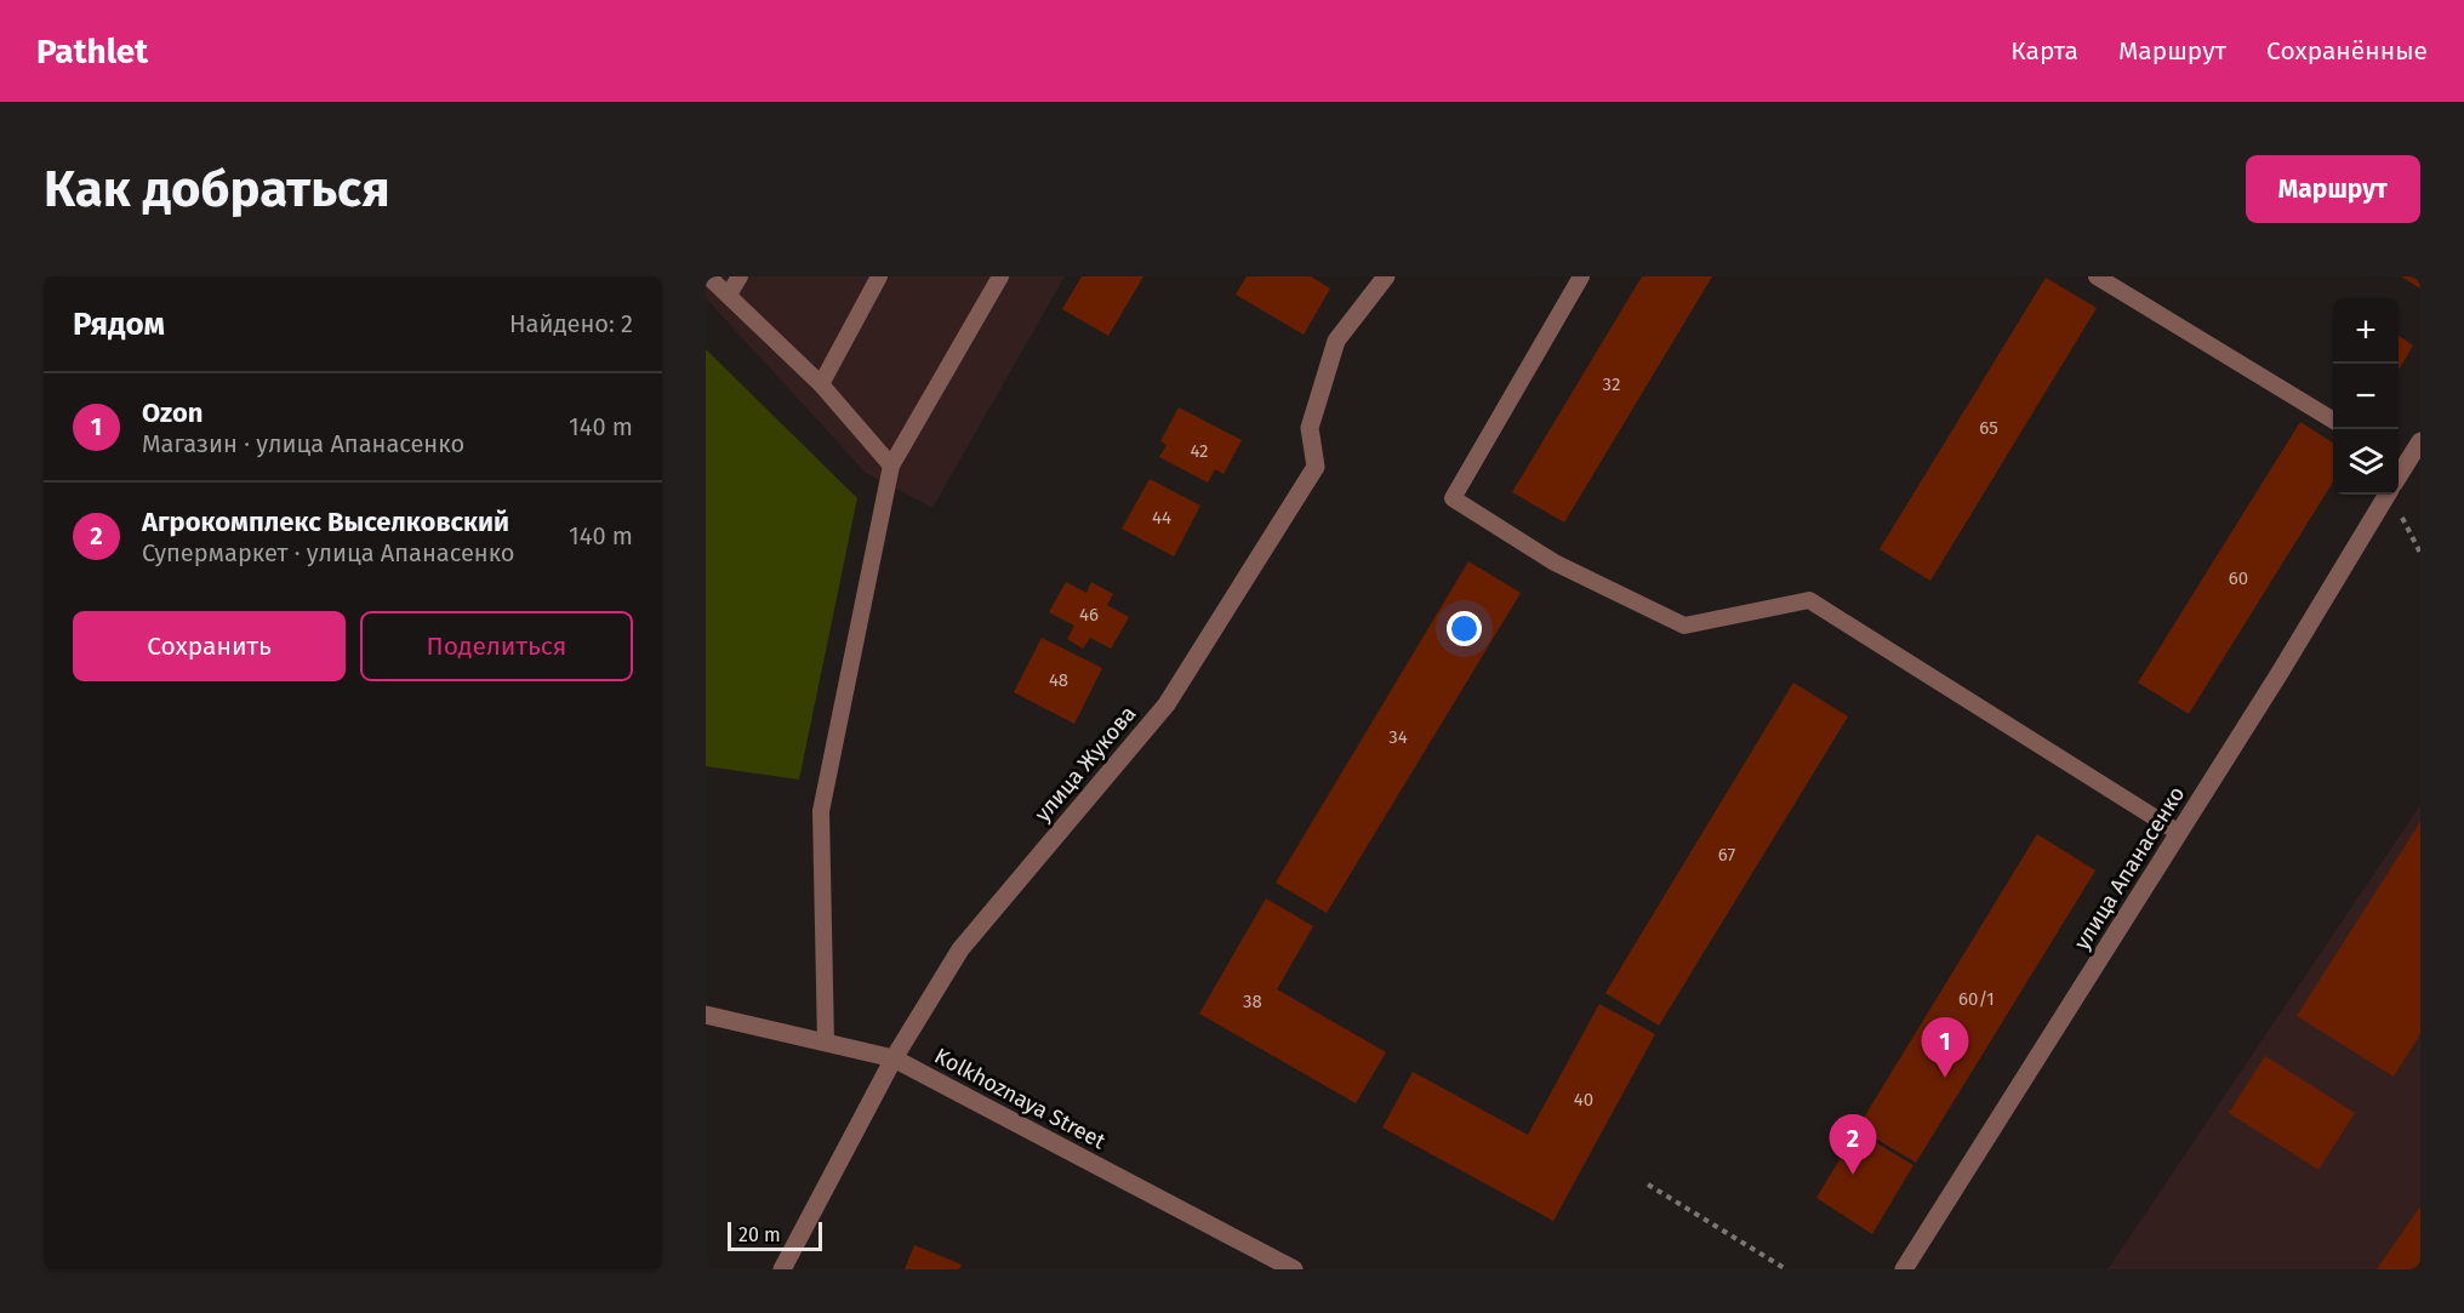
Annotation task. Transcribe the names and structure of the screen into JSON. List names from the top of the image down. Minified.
{"streets":{"street":["улица Жукова","улица Апанасенко","Kolkhoznaya Street"]},"crossings":[["улица Жукова","Kolkhoznaya Street"]],"house_numbers":["32","65","42","44","60","46","48","34","67","60/1","38","40"],"scale_bar":"20 m","page":{"header":"Pathlet","nav":["Карта","Маршрут","Сохранённые"],"buttons":["Маршрут",["Сохранить","Поделиться"]],"title":"Как добраться","heading":["Рядом","Найдено: 2"],"map_buttons":["+","−"],"list":[{"mark":"1","name":"Ozon","note":"Магазин · улица Апанасенко","value":"140 m"},{"mark":"2","name":"Агрокомплекс Выселковский","note":"Супермаркет · улица Апанасенко","value":"140 m"}],"pins":["1","2"],"scale":"20 m"}}
